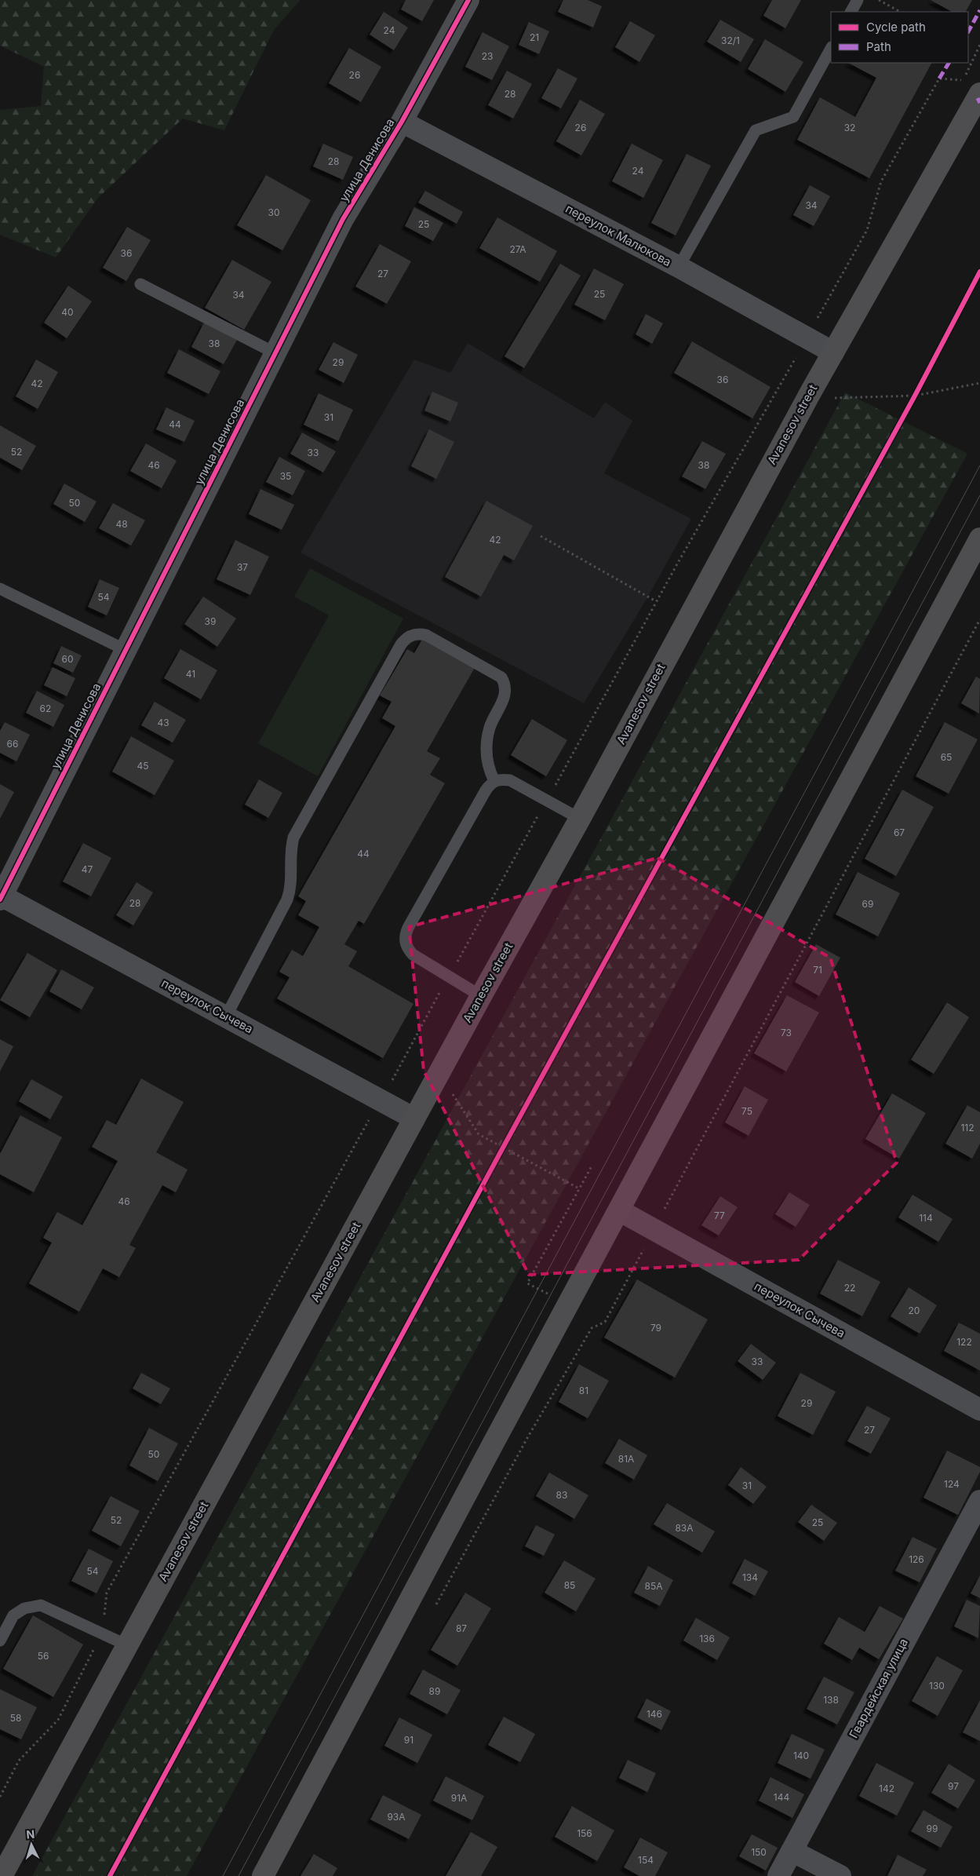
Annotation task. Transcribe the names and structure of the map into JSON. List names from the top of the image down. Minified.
{"streets":{"highway":["Avanesov street"],"street":["улица Денисова","переулок Малюкова","переулок Сычева","Гвардейская улица"]},"crossings":[["улица Денисова","переулок Малюкова"],["улица Денисова","переулок Сычева"],["переулок Малюкова","Avanesov street"],["Avanesov street","переулок Сычева"]],"house_numbers":["24","21","32/1","23","26","28","26","32","28","24","34","30","25","27А","36","27","25","34","40","38","29","36","42","31","44","52","33","46","38","35","50","48","42","37","54","39","60","41","62","43","66","65","45","67","44","47","28","69","71","73","75","112","46","77","114","22","20","79","122","33","81","29","27","50","81А","124","31","83","52","25","83А","126","54","134","85","85А","87","136","56","130","89","138","146","58","91","140","97","142","144","91А","93А","99","156","150","154"],"legend":["Cycle path","Path"],"north":"top"}
